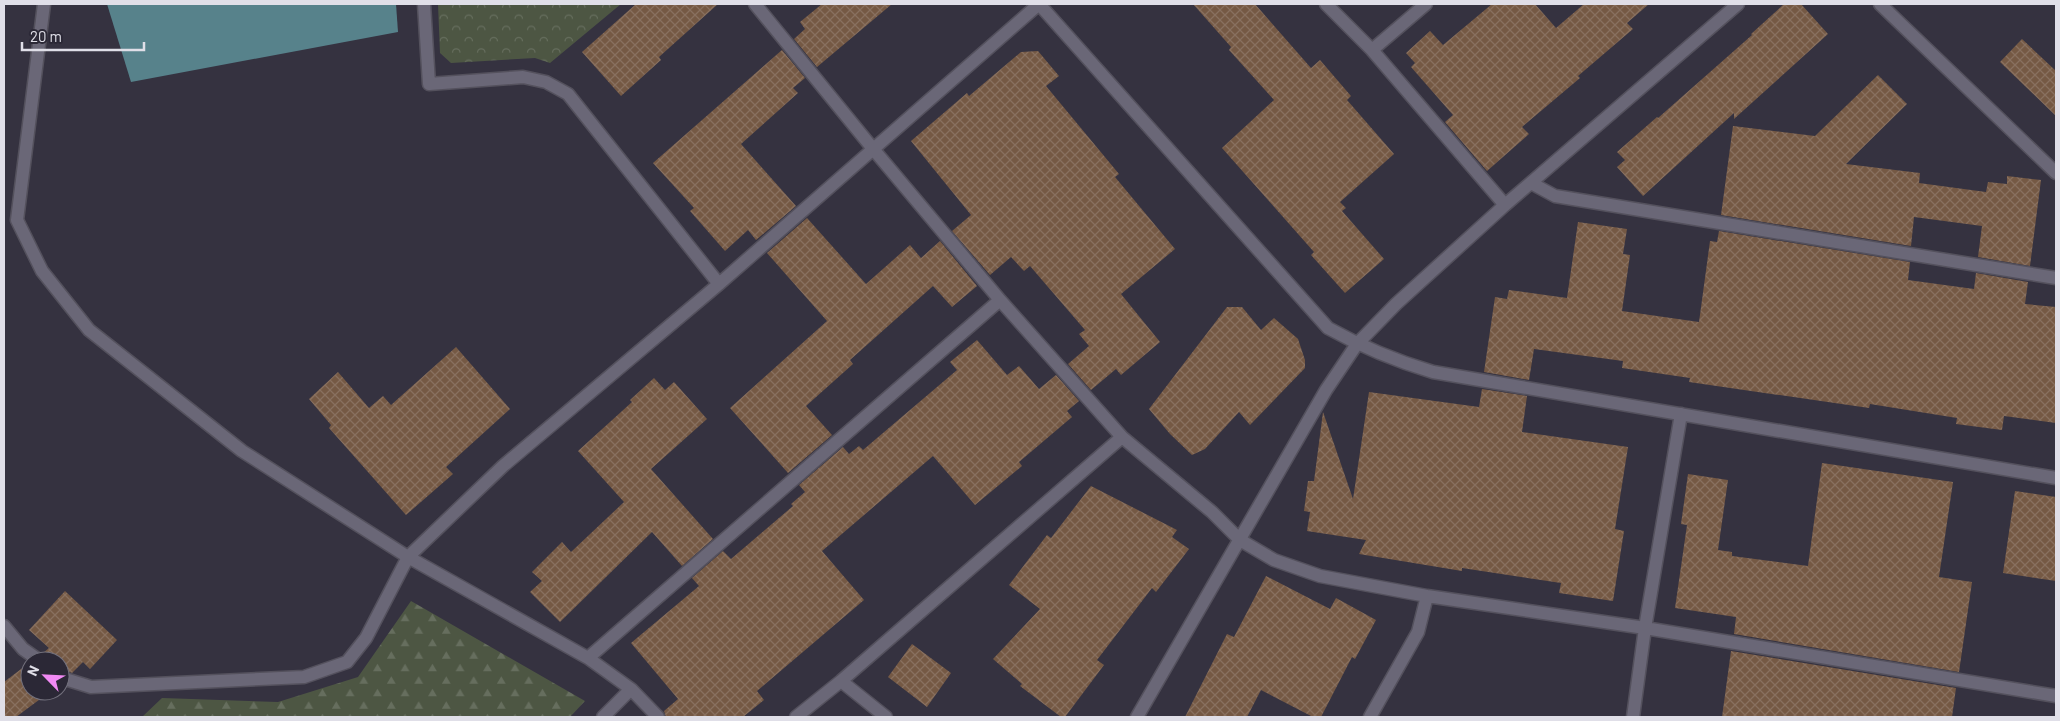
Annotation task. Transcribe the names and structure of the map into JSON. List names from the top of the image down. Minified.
{"scale_bar":"20 m","north":"top left"}
